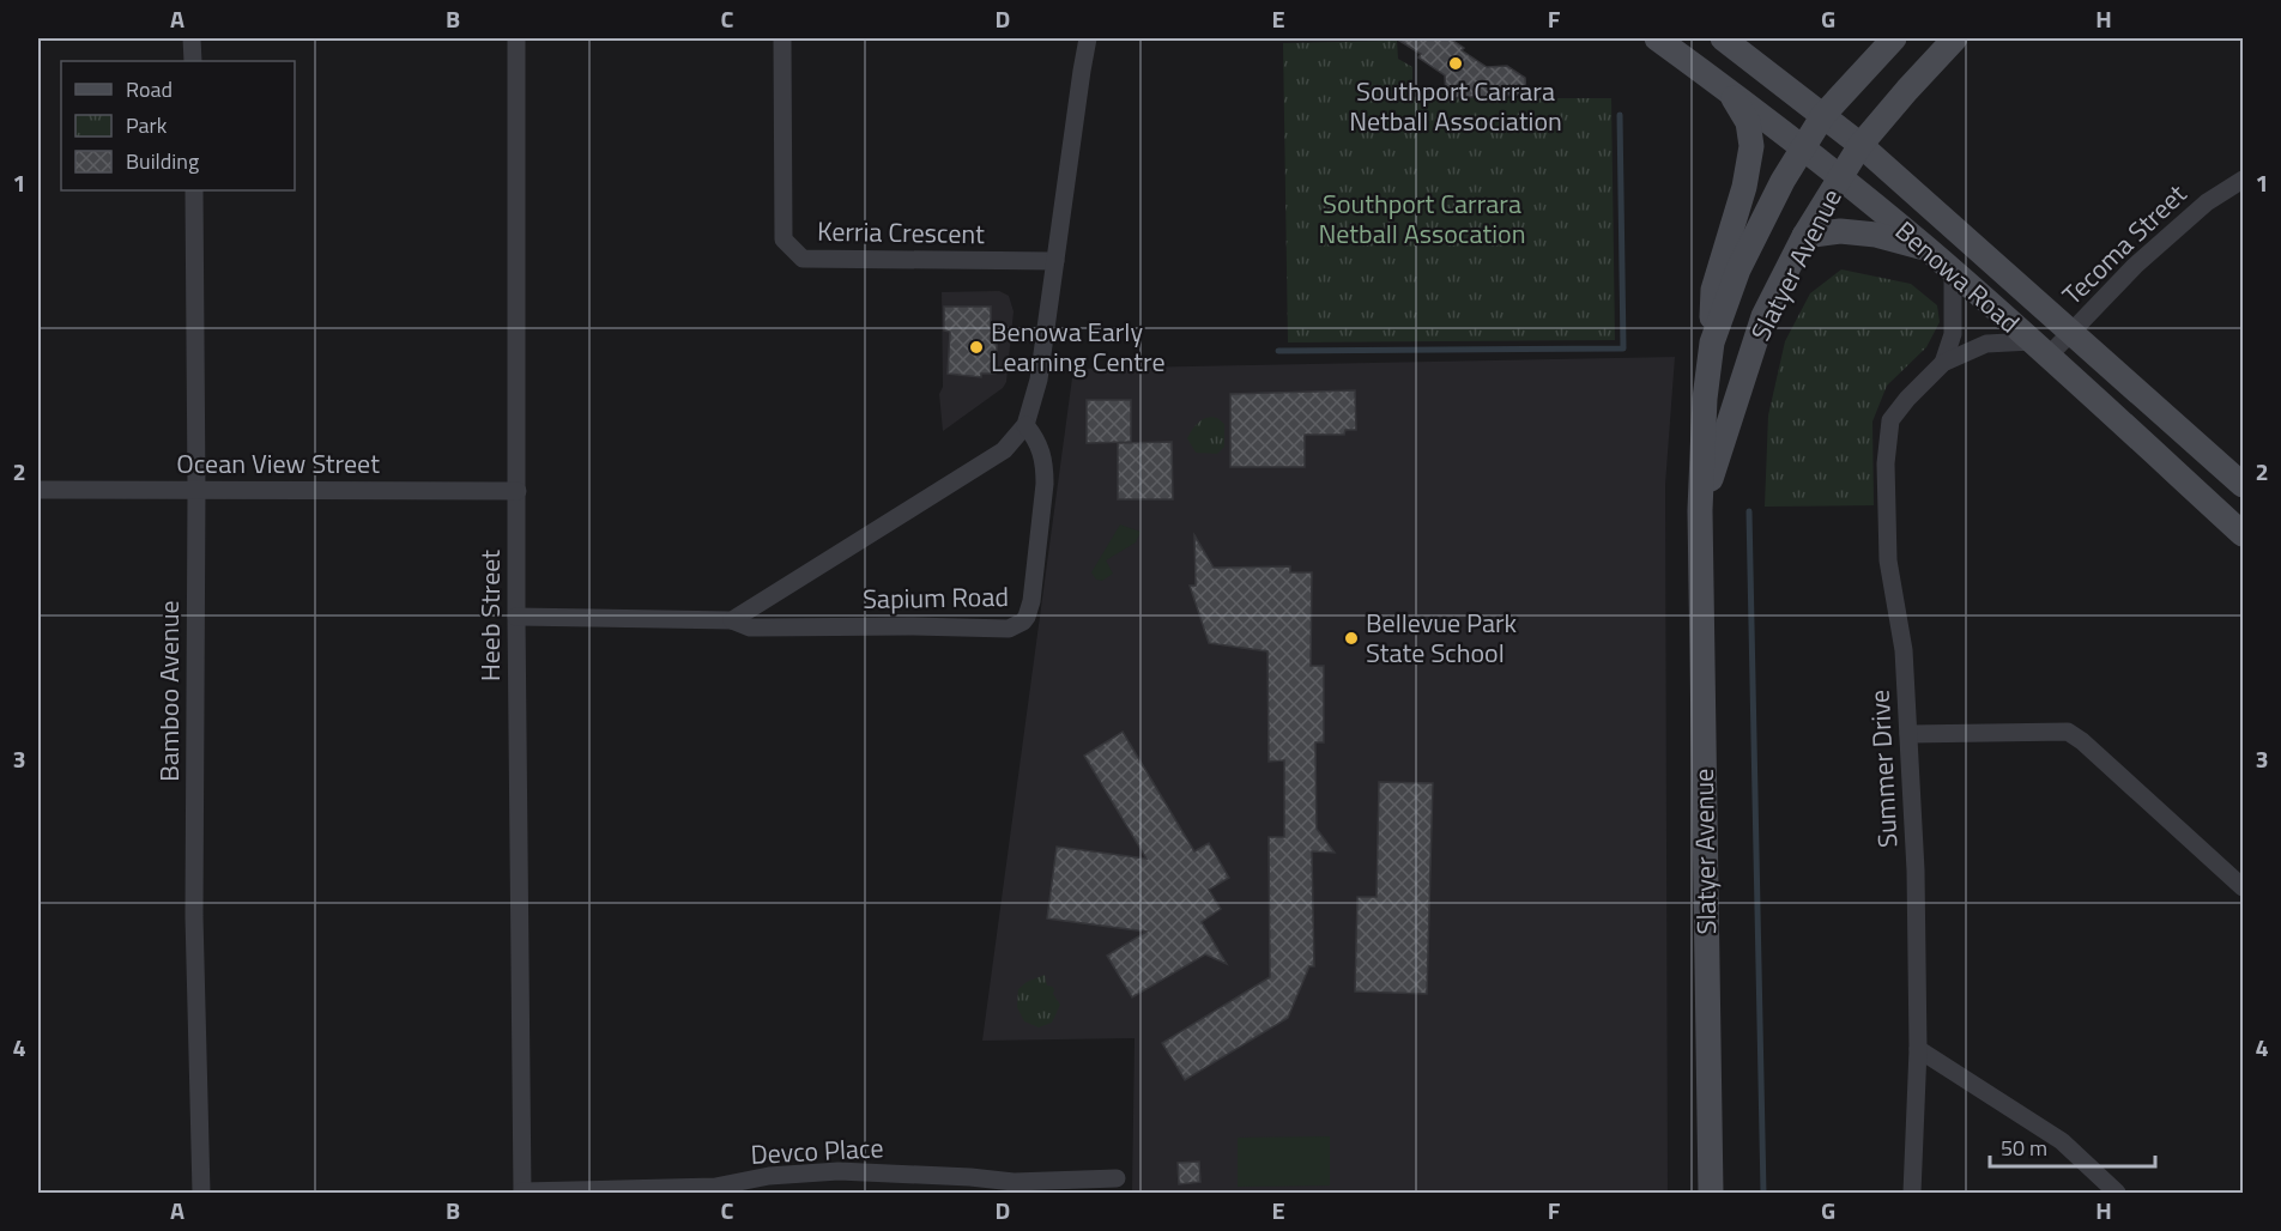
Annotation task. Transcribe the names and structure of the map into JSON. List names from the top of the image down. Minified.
{"streets":{"main road":["Slatyer Avenue","Benowa Road"],"street":["Kerria Crescent","Tecoma Street","Ocean View Street","Sapium Road","Heeb Street","Bamboo Avenue","Summer Drive","Devco Place"]},"crossings":[["Kerria Crescent","Sapium Road"],["Tecoma Street","Benowa Road"],["Tecoma Street","Summer Drive"],["Slatyer Avenue","Benowa Road"],["Benowa Road","Summer Drive"],["Ocean View Street","Heeb Street"],["Ocean View Street","Bamboo Avenue"],["Sapium Road","Heeb Street"],["Heeb Street","Devco Place"]],"parks":["Southport Carrara Netball Assocation"],"places":["Southport Carrara Netball Association","Benowa Early Learning Centre","Bellevue Park State School"],"legend":["Road","Park","Building"],"scale_bar":"50 m","grid":{"columns":["A","B","C","D","E","F","G","H"],"rows":["1","2","3","4"]}}
